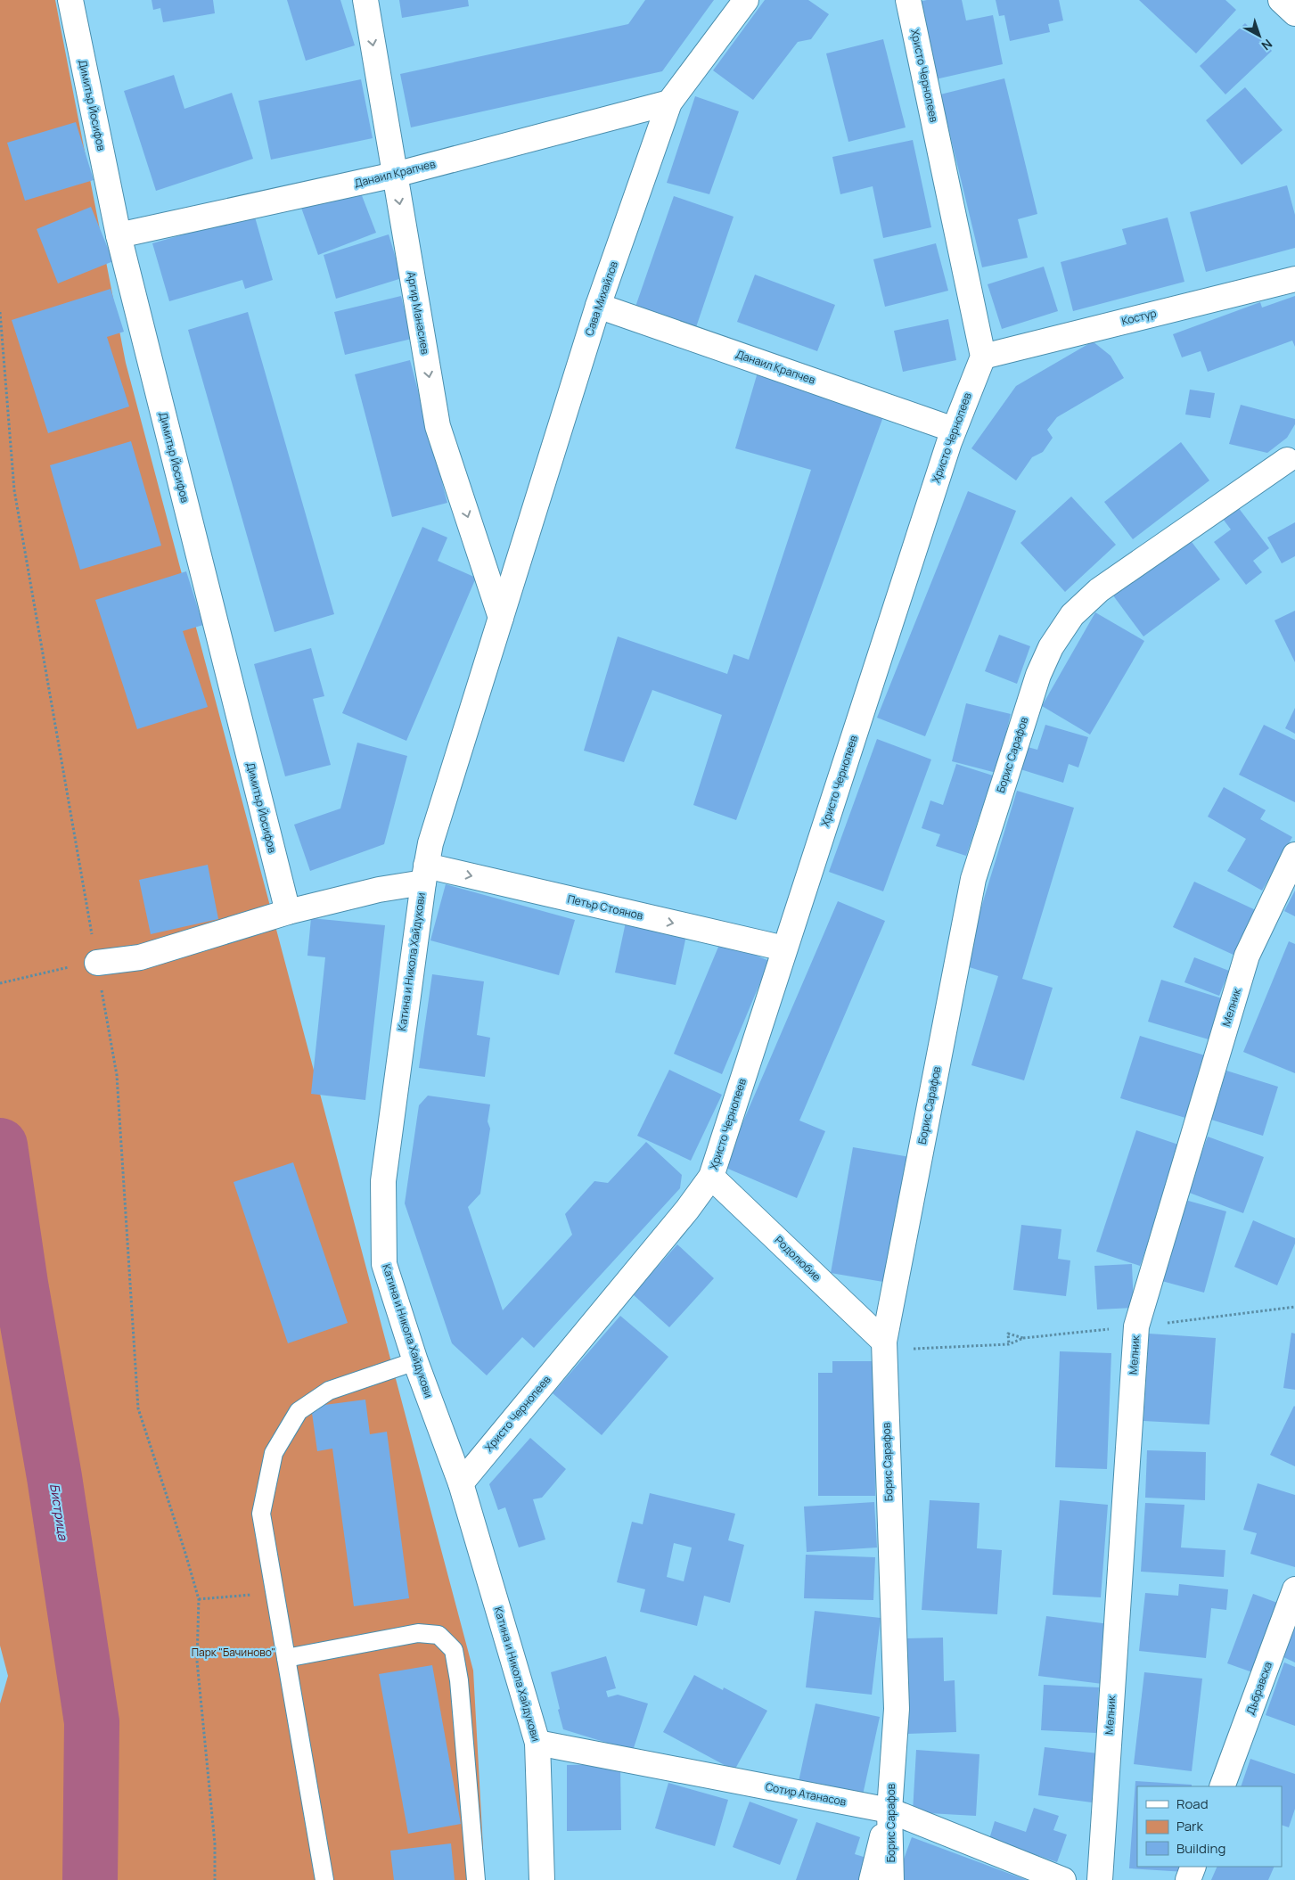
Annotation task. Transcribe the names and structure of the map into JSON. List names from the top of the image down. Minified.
{"streets":{"street":["Христо Чернопеев","Димитър Йосифов","Данаил Крапчев","Сава Михайлов","Аргир Манасиев","Костур","Борис Сарафов","Петър Стоянов","Катина и Никола Хайдукови","Мелник","Родолюбие","Дъбравска","Сотир Атанасов"]},"crossings":[["Христо Чернопеев","Данаил Крапчев"],["Христо Чернопеев","Костур"],["Христо Чернопеев","Петър Стоянов"],["Христо Чернопеев","Катина и Никола Хайдукови"],["Христо Чернопеев","Родолюбие"],["Димитър Йосифов","Данаил Крапчев"],["Данаил Крапчев","Сава Михайлов"],["Данаил Крапчев","Аргир Манасиев"],["Сава Михайлов","Аргир Манасиев"],["Сава Михайлов","Катина и Никола Хайдукови"],["Аргир Манасиев","Катина и Никола Хайдукови"],["Борис Сарафов","Родолюбие"],["Борис Сарафов","Сотир Атанасов"],["Петър Стоянов","Катина и Никола Хайдукови"],["Катина и Никола Хайдукови","Сотир Атанасов"]],"one_way":["Аргир Манасиев","Петър Стоянов"],"water":["Бистрица"],"parks":["Парк \"Бачиново\""],"legend":["Road","Park","Building"],"north":"bottom right"}
